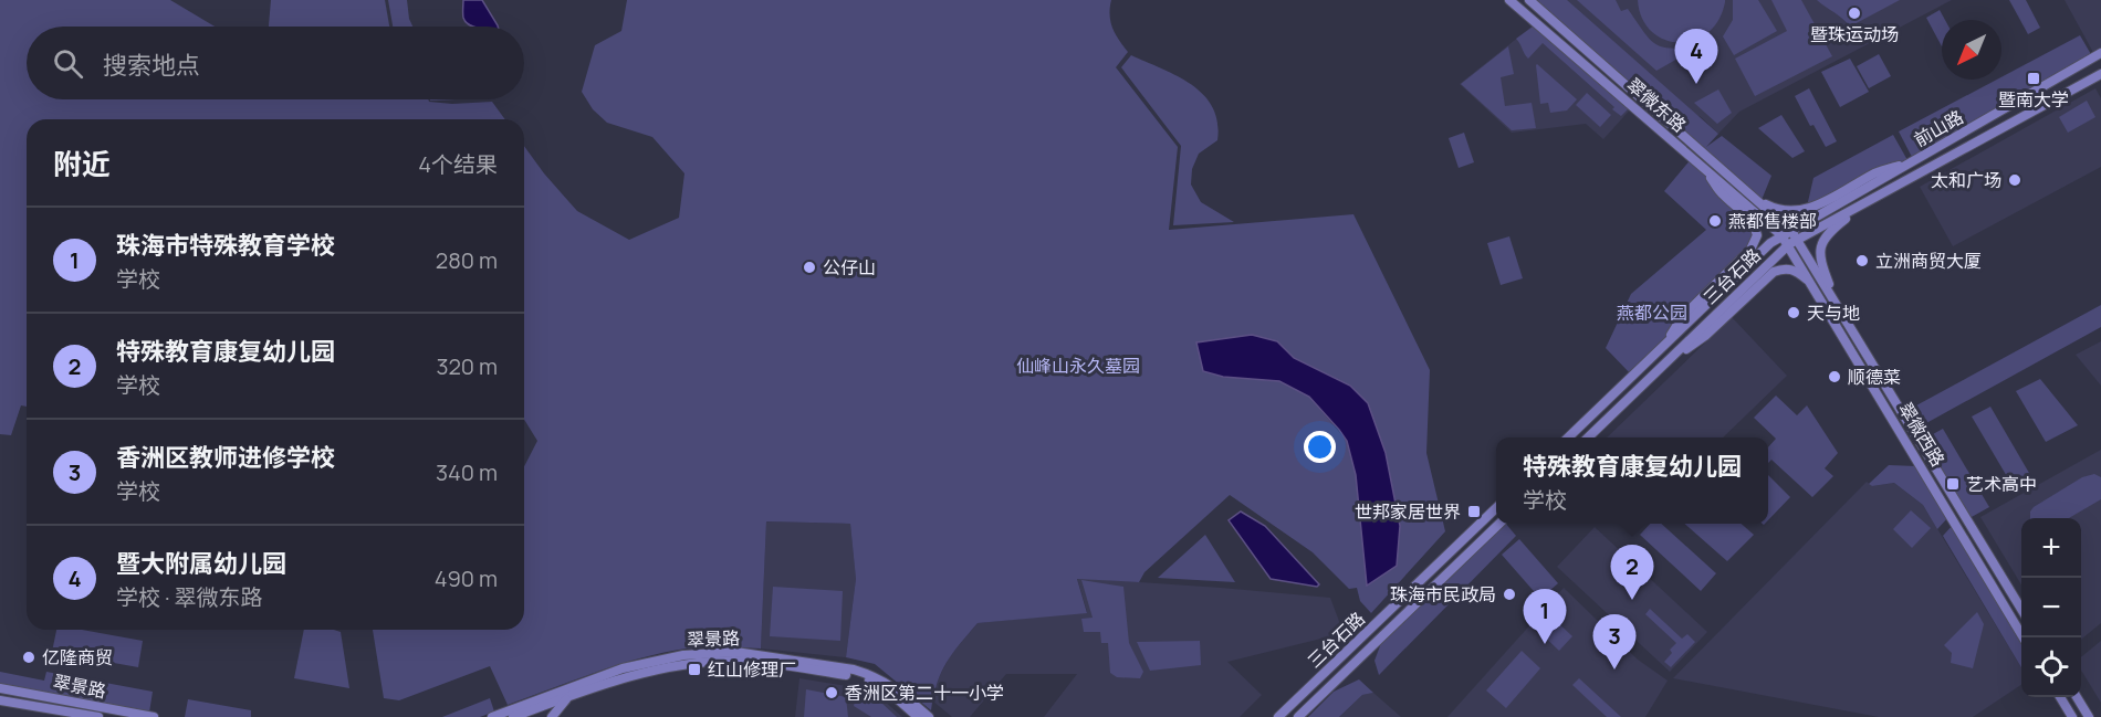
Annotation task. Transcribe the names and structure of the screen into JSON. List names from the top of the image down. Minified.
{"streets":{"main road":["翠微东路","前山路","三台石路","翠微西路","翠景路"]},"crossings":[["翠微东路","前山路"],["翠微东路","三台石路"],["前山路","三台石路"],["前山路","翠微西路"],["三台石路","翠微西路"]],"parks":["燕都公园","仙峰山永久墓园"],"places":{"other":["暨珠运动场","太和广场","燕都售楼部","立洲商贸大厦","公仔山","天与地","顺德菜","珠海市民政局","亿隆商贸","香洲区第二十一小学"],"transit":["暨南大学","艺术高中","世邦家居世界","红山修理厂"]},"north":"bottom left","page":{"search":"搜索地点","pins":["4","2","1","3"],"heading":["附近","4个结果"],"list":[{"mark":"1","name":"珠海市特殊教育学校","note":"学校","value":"280 m"},{"mark":"2","name":"特殊教育康复幼儿园","note":"学校","value":"320 m"},{"mark":"3","name":"香洲区教师进修学校","note":"学校","value":"340 m"},{"mark":"4","name":"暨大附属幼儿园","note":"学校 · 翠微东路","value":"490 m"}],"popup":["特殊教育康复幼儿园","学校"],"map_buttons":["+","−"]}}
